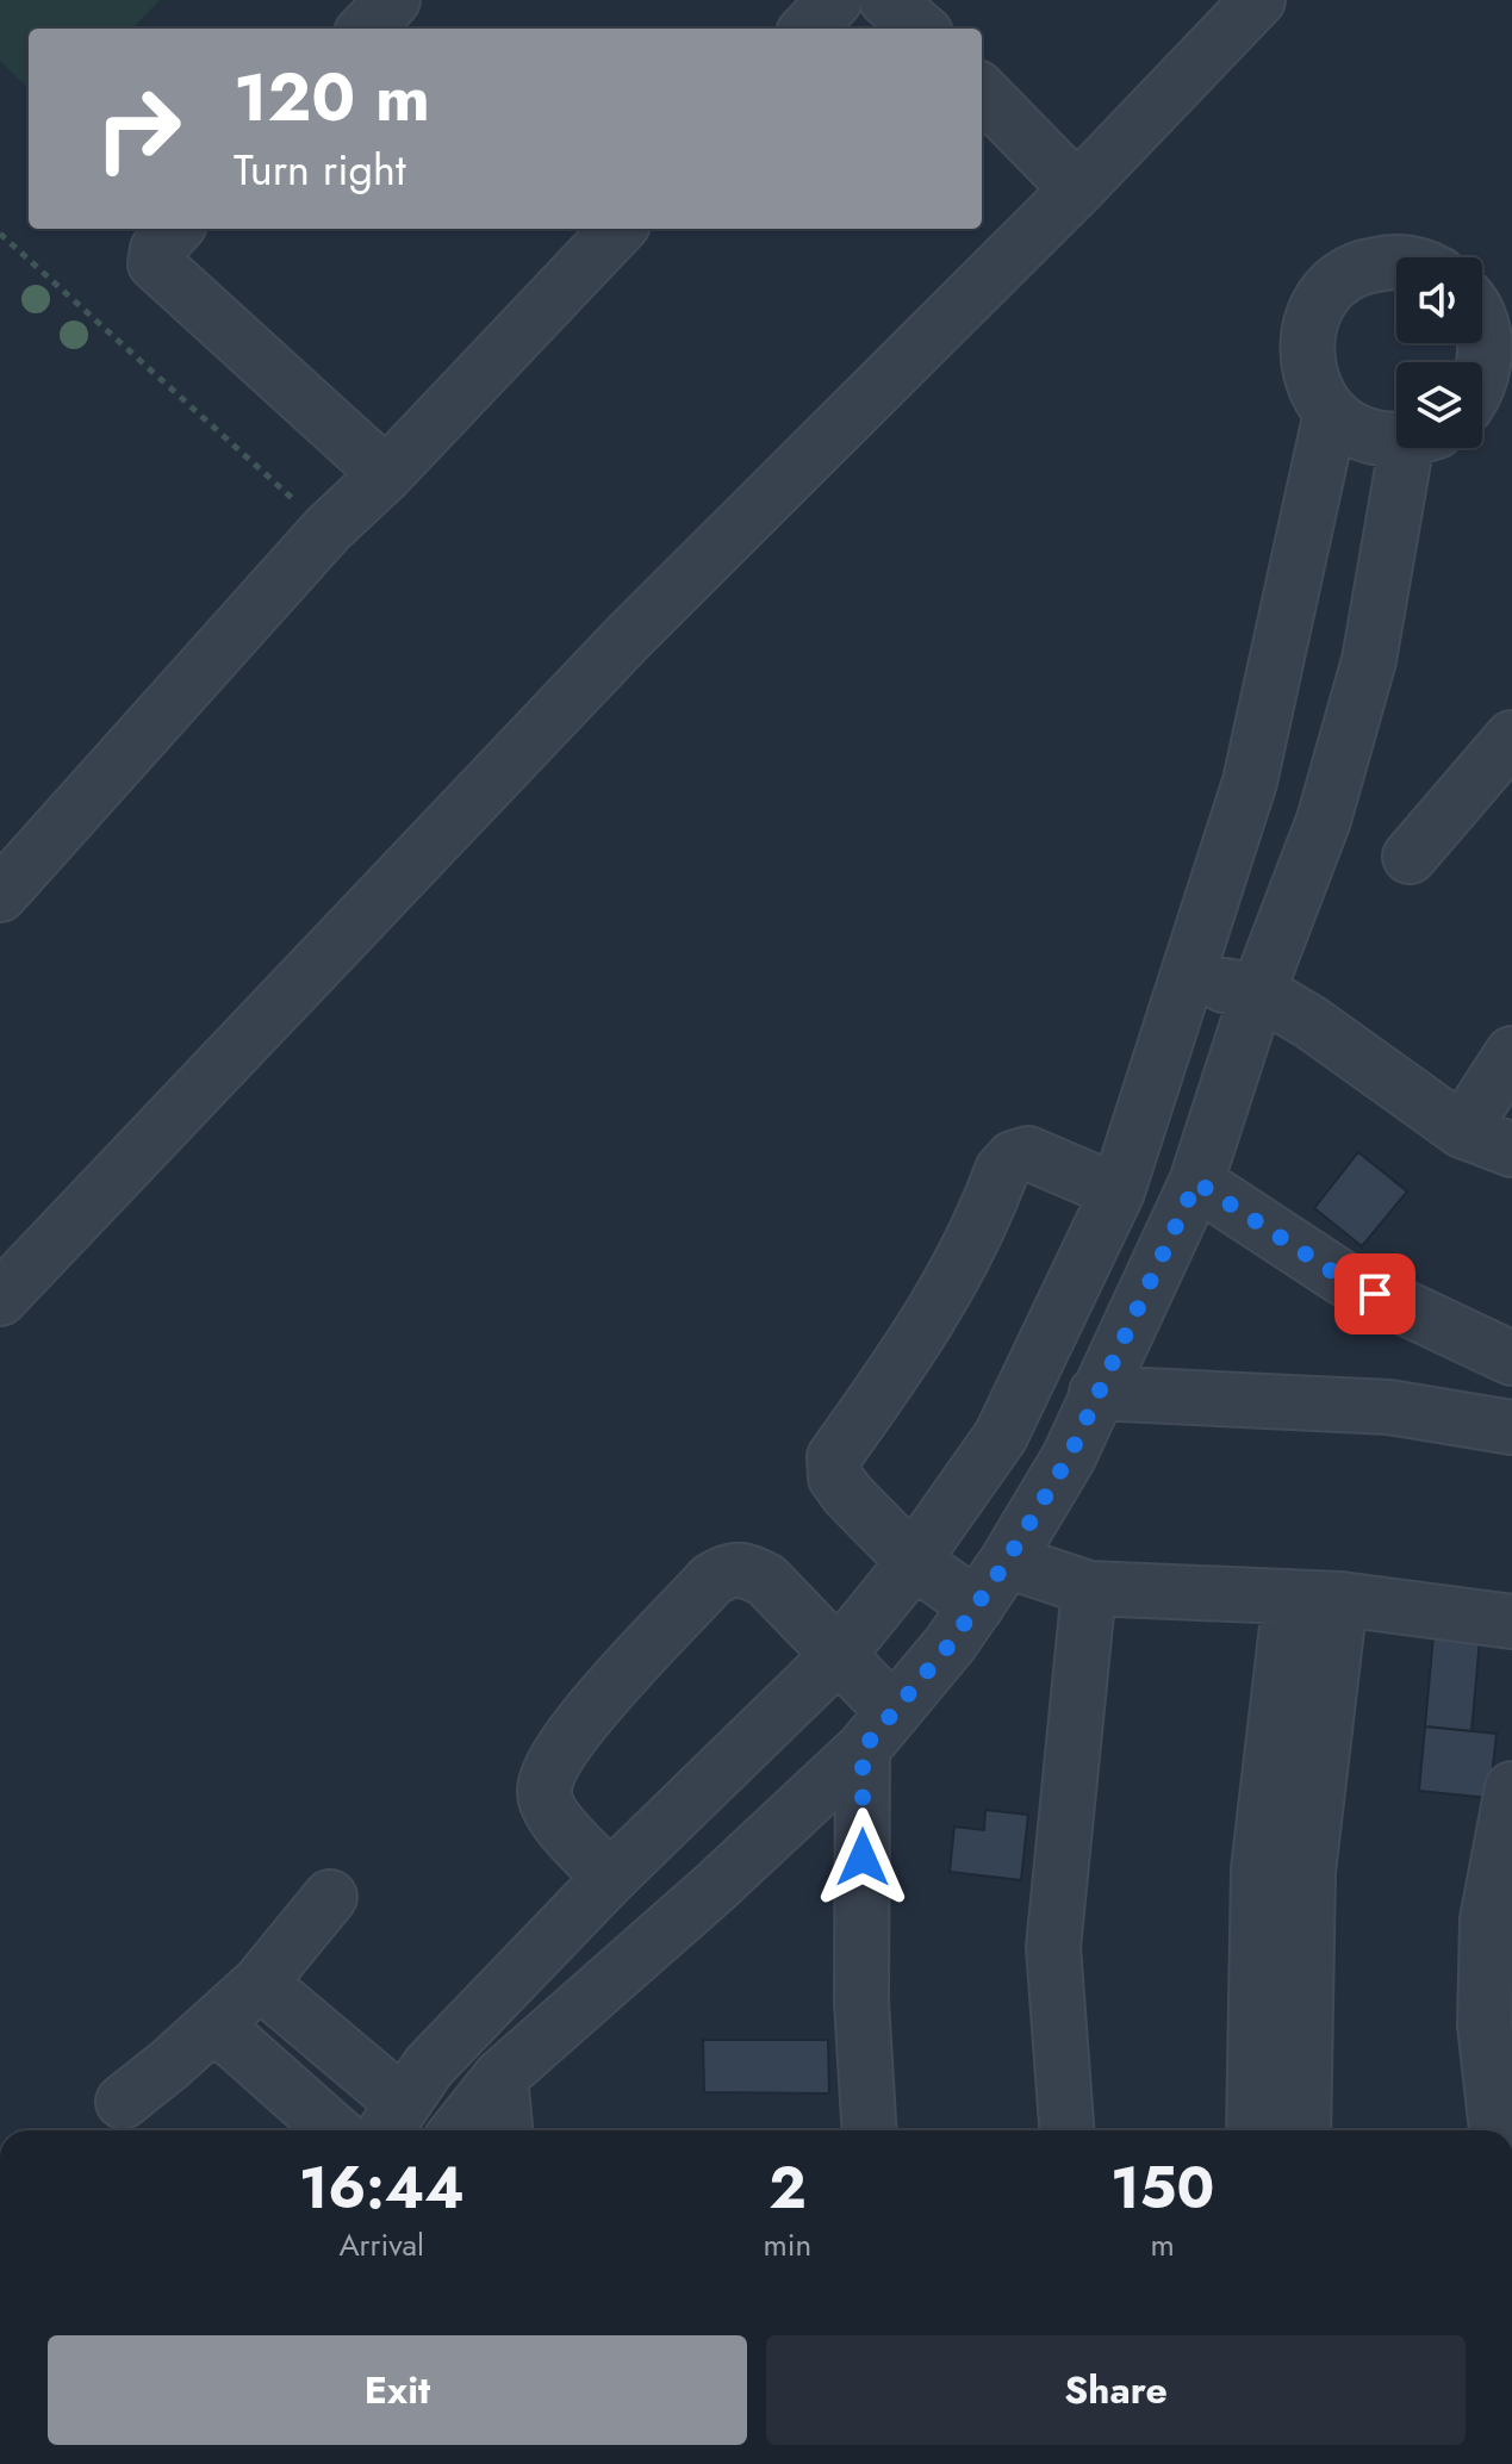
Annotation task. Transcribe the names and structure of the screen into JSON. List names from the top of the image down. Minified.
{"page":{"turn":["120 m","Turn right"],"eta":["16:44","Arrival","2","min","150","m"],"buttons":["Exit","Share"]}}
